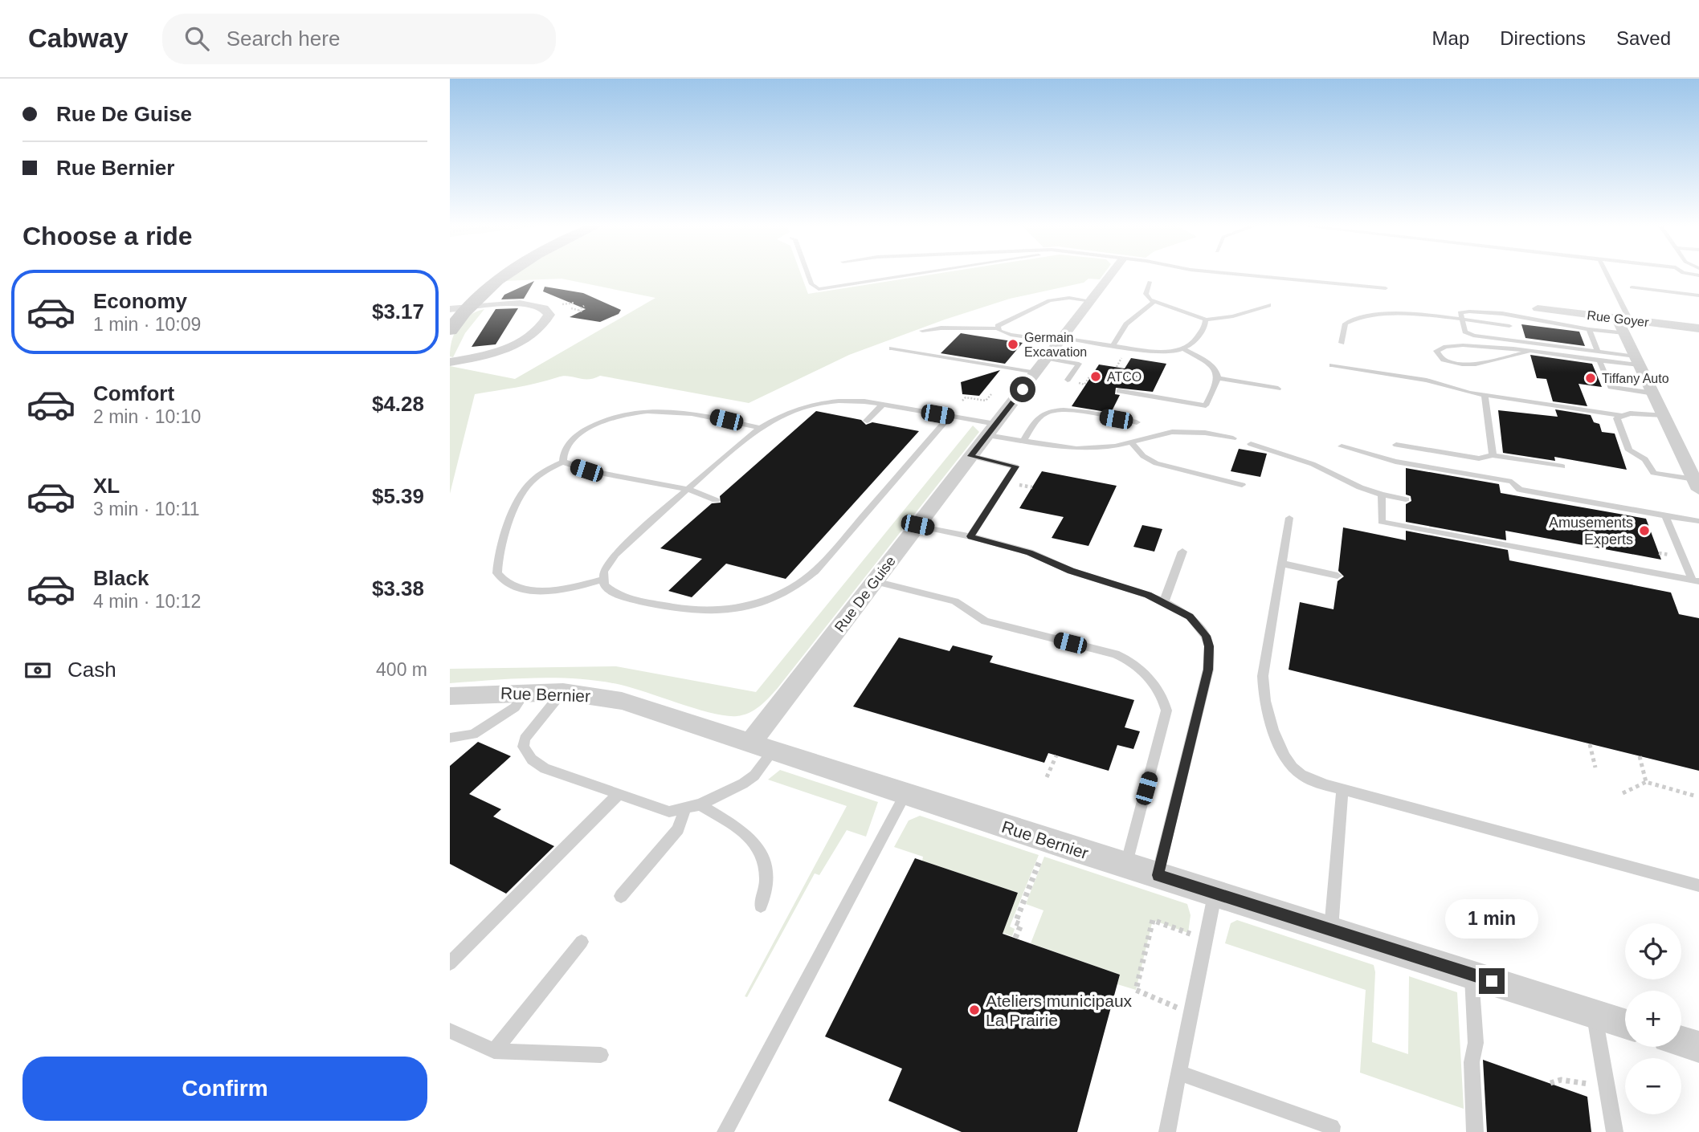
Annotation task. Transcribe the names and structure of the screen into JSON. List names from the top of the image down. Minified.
{"streets":{"street":["Rue Goyer","Rue De Guise","Rue Bernier"]},"crossings":[["Rue De Guise","Rue Bernier"]],"places":["Germain Excavation","ATCO","Tiffany Auto","Amusements Experts","Ateliers municipaux La Prairie"],"page":{"header":"Cabway","search":"Search here","nav":["Map","Directions","Saved"],"banner":["Rue De Guise","Rue Bernier"],"heading":"Choose a ride","list":[{"name":"Economy","note":"1 min · 10:09","value":"$3.17"},{"name":"Comfort","note":"2 min · 10:10","value":"$4.28"},{"name":"XL","note":"3 min · 10:11","value":"$5.39"},{"name":"Black","note":"4 min · 10:12","value":"$3.38"}],"pay":["Cash","400 m"],"bubble":"1 min","map_buttons":["+","−"],"buttons":"Confirm"}}
